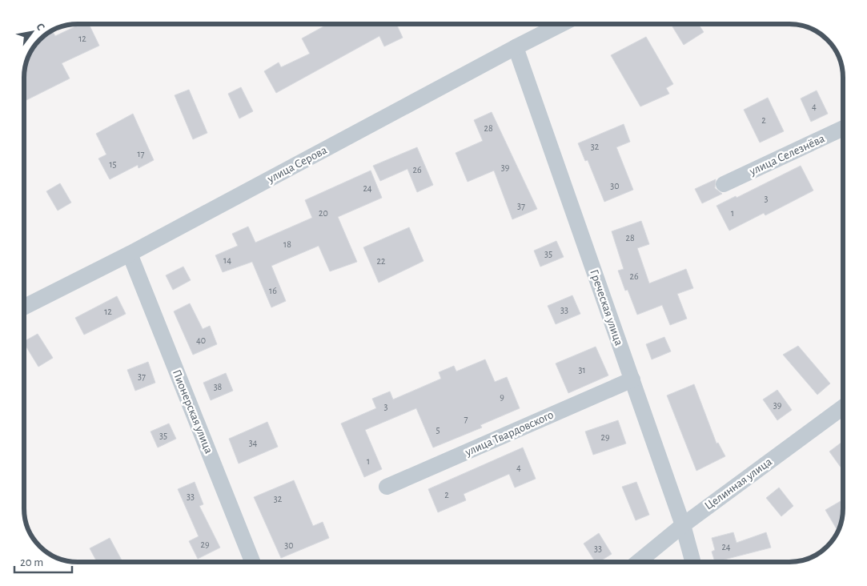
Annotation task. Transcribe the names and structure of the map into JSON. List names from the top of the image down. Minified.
{"streets":{"street":["улица Селезнёва","улица Серова","Греческая улица","Пионерская улица","улица Твардовского","Целинная улица"]},"crossings":[["улица Серова","Греческая улица"],["улица Серова","Пионерская улица"],["Греческая улица","улица Твардовского"],["Греческая улица","Целинная улица"]],"house_numbers":["12","4","2","28","32","17","15","39","26","30","24","3","37","20","1","28","18","35","14","22","26","16","33","12","40","31","37","38","9","39","3","7","5","35","29","34","1","4","2","33","32","29","30","24","33"],"scale_bar":"20 m","north":"top right"}
